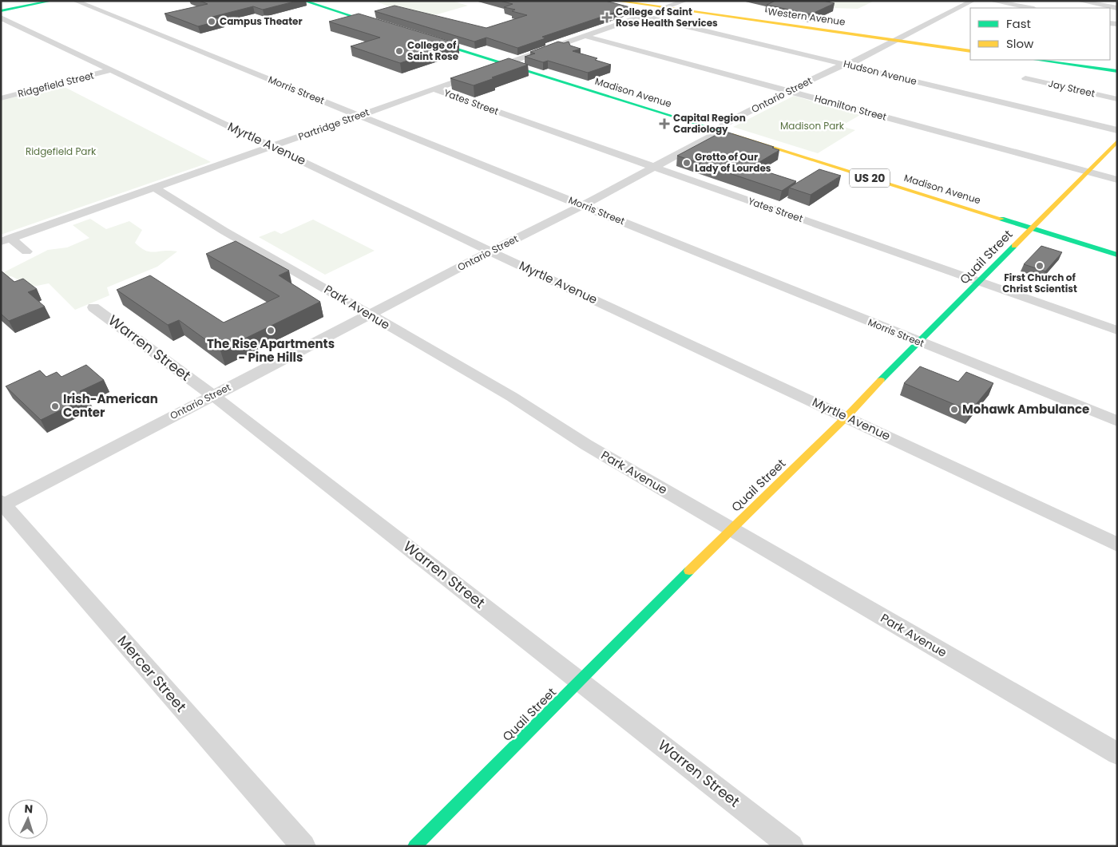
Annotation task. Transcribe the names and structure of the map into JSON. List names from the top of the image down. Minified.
{"streets":{"street":["Western Avenue","Hudson Avenue","Ridgefield Street","Jay Street","Morris Street","Madison Avenue","Ontario Street","Yates Street","Hamilton Street","Partridge Street","Myrtle Avenue","US 20","Quail Street","Park Avenue","Warren Street","Mercer Street"]},"crossings":[["Western Avenue","Ontario Street"],["Western Avenue","Partridge Street"],["Hudson Avenue","Ontario Street"],["Hudson Avenue","Partridge Street"],["Ridgefield Street","Myrtle Avenue"],["Morris Street","Ontario Street"],["Morris Street","Partridge Street"],["Morris Street","Quail Street"],["Madison Avenue","Ontario Street"],["Madison Avenue","Partridge Street"],["Madison Avenue","Quail Street"],["Ontario Street","Yates Street"],["Ontario Street","Hamilton Street"],["Ontario Street","Myrtle Avenue"],["Ontario Street","Park Avenue"],["Ontario Street","Warren Street"],["Ontario Street","Mercer Street"],["Yates Street","Partridge Street"],["Yates Street","Quail Street"],["Hamilton Street","Partridge Street"],["Hamilton Street","Quail Street"],["Partridge Street","Myrtle Avenue"],["Partridge Street","Park Avenue"],["Myrtle Avenue","Quail Street"],["Quail Street","Park Avenue"],["Quail Street","Warren Street"]],"parks":["Madison Park","Ridgefield Park"],"places":{"health":["College of Saint Rose Health Services","Capital Region Cardiology"],"other":["Campus Theater","College of Saint Rose","Grotto of Our Lady of Lourdes","First Church of Christ Scientist","The Rise Apartments - Pine Hills","Irish-American Center","Mohawk Ambulance"]},"legend":["Fast","Slow"],"north":"top"}
